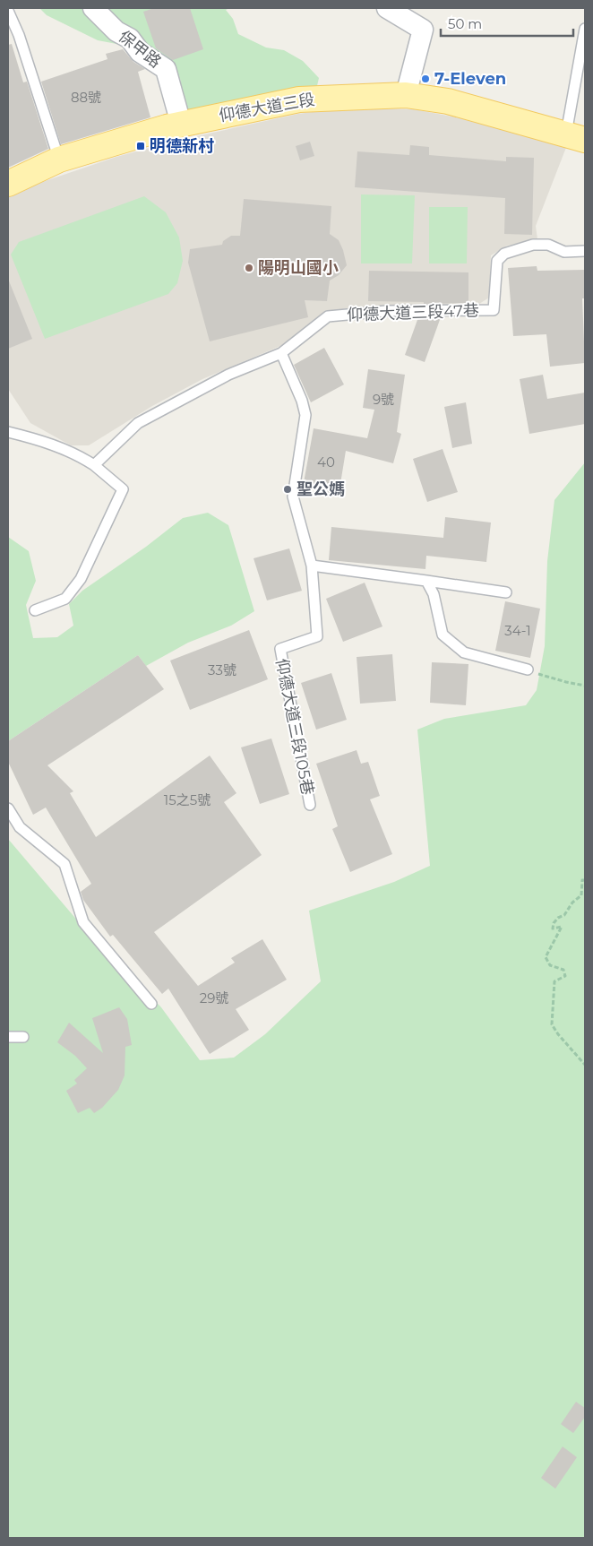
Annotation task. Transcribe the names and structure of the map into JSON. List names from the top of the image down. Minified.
{"streets":{"main road":["仰德大道三段"],"street":["保甲路"],"lane":["仰德大道三段47巷","仰德大道三段105巷"]},"crossings":[["保甲路","仰德大道三段"],["仰德大道三段47巷","仰德大道三段105巷"]],"places":{"other":["7-Eleven","陽明山國小","聖公媽"],"transit":["明德新村"]},"house_numbers":["88號","9號","40","34-1","33號","15之5號","29號"],"scale_bar":"50 m"}
